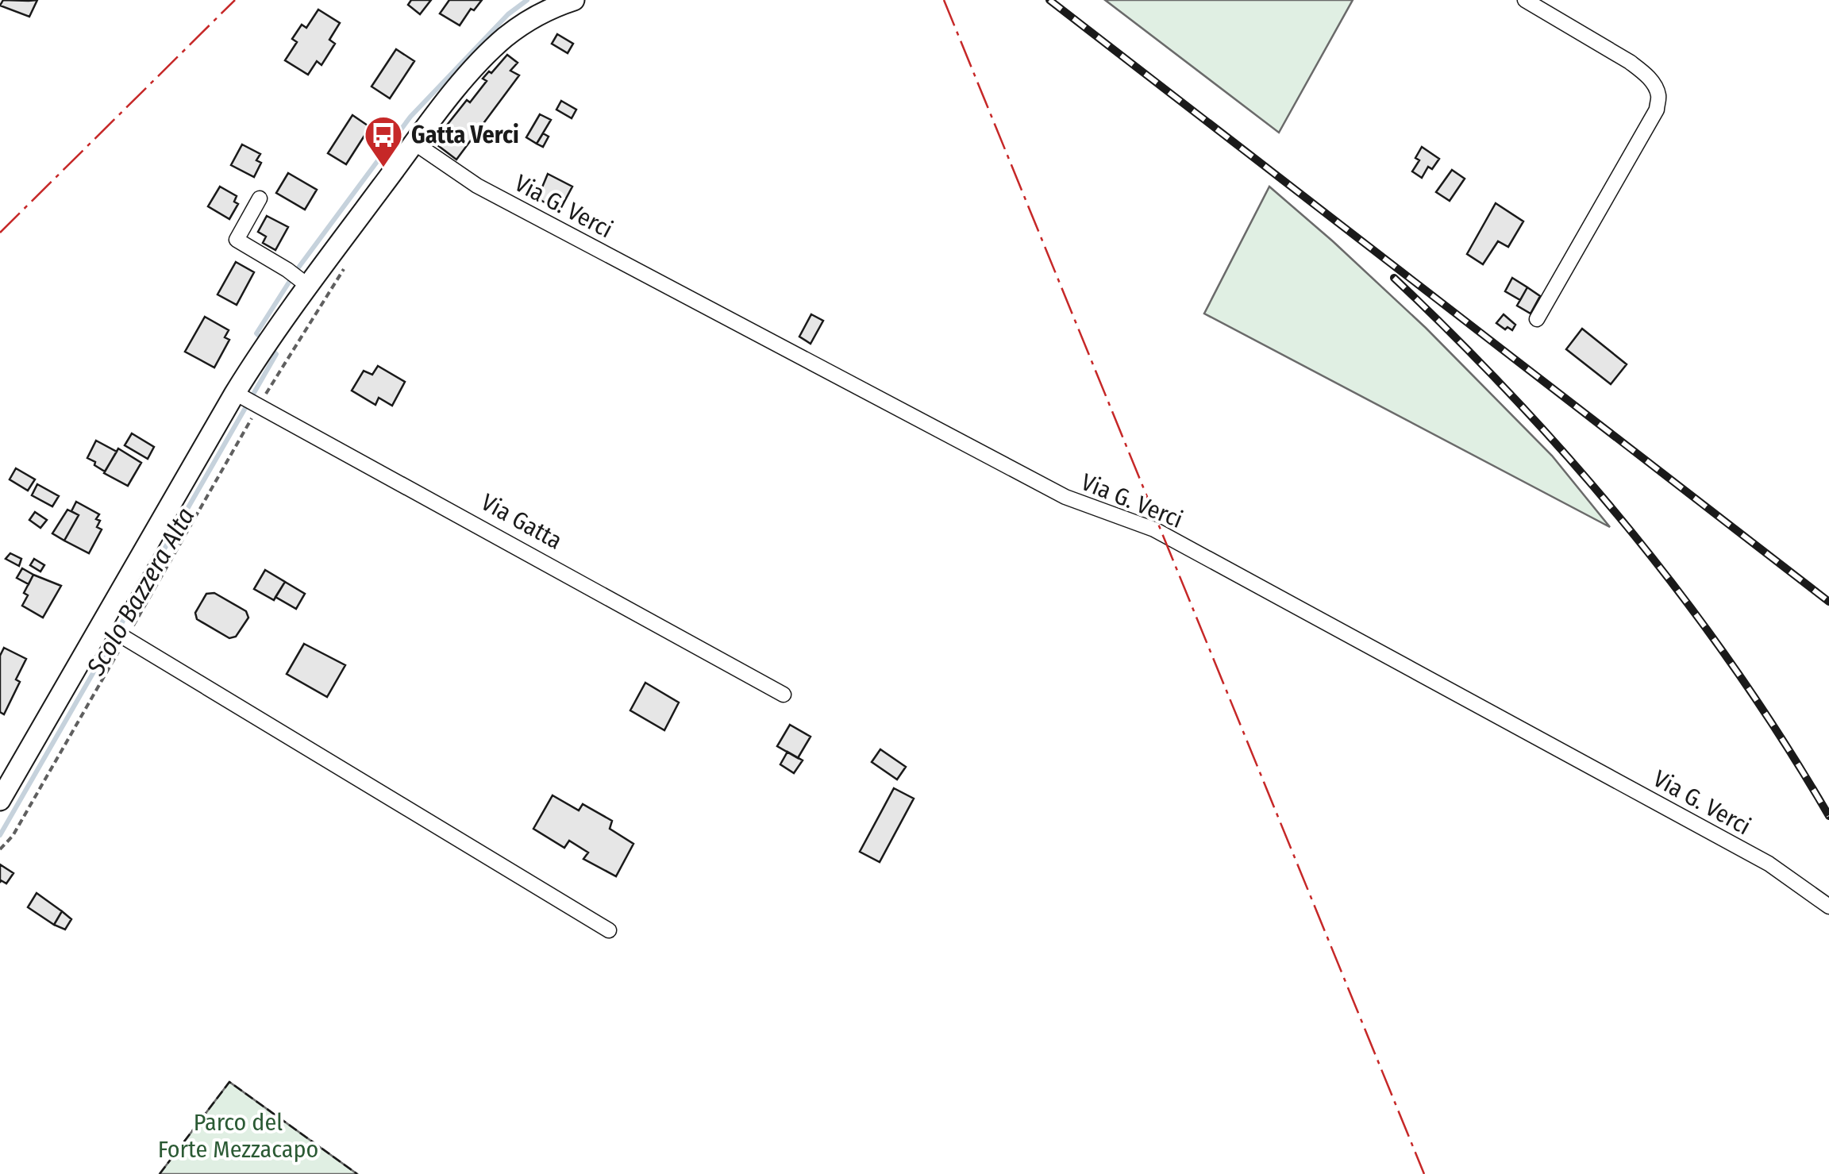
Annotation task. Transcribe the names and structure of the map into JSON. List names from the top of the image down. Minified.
{"streets":{"street":["Via G. Verci","Via Gatta"]},"water":["Scolo Bazzera Alta"],"parks":["Parco del Forte Mezzacapo"],"places":{"bus stop":["Gatta Verci"]}}
